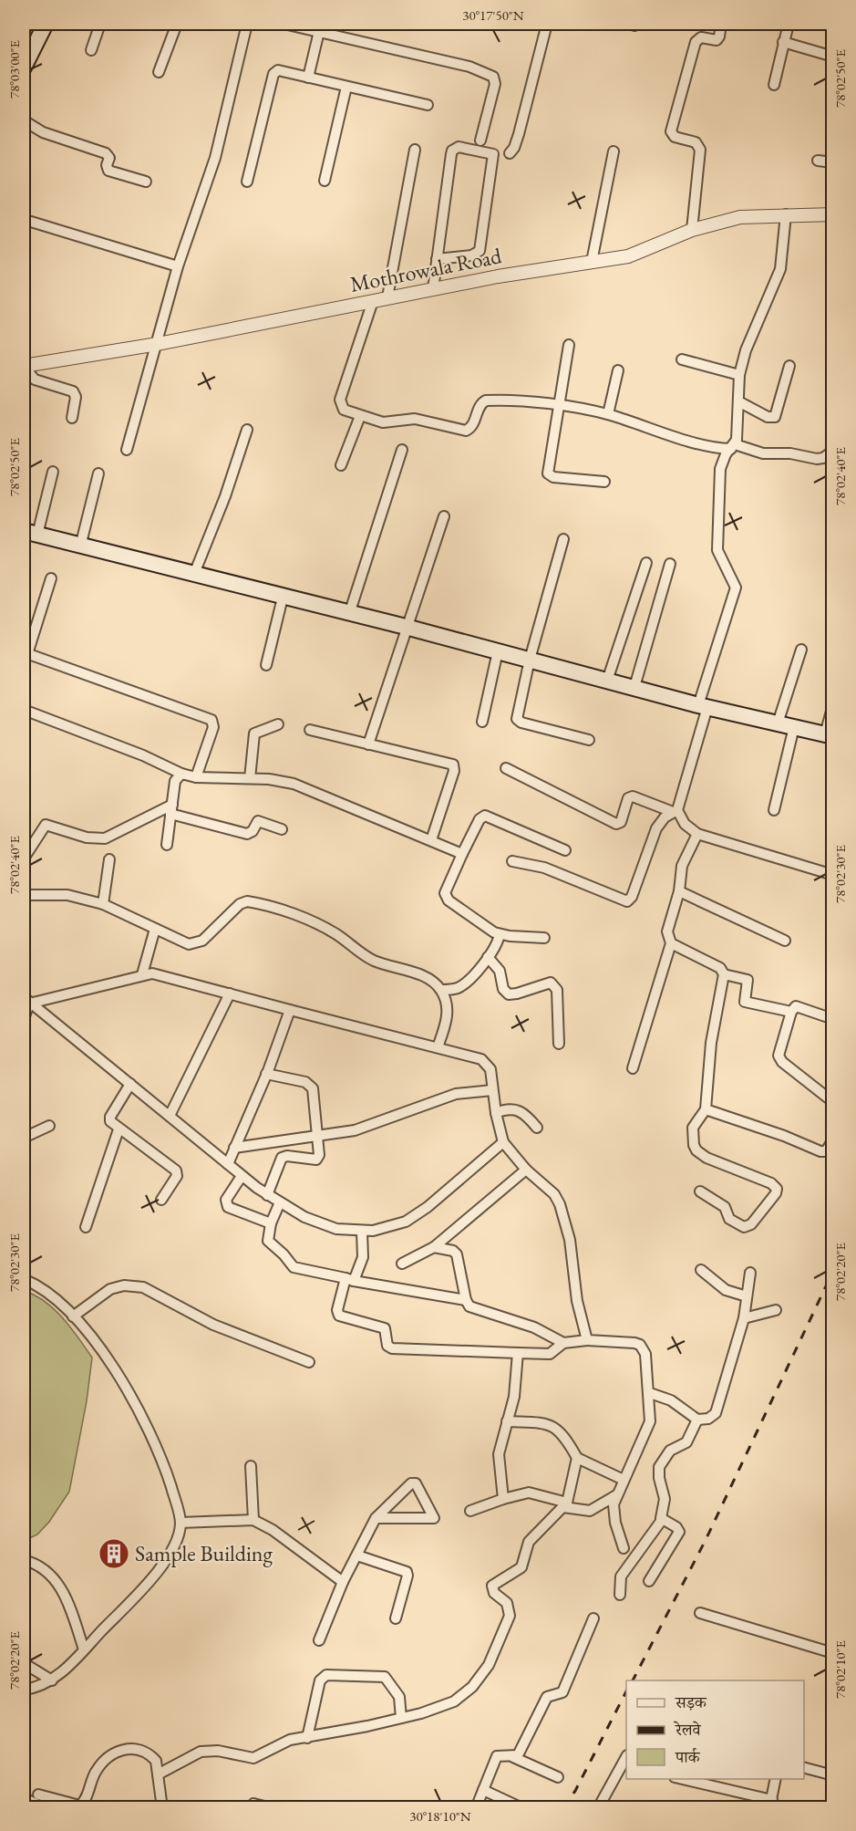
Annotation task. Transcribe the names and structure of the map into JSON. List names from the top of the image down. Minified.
{"streets":{"street":["Mothrowala Road"]},"places":{"building":["Sample Building"]},"legend":["सड़क","रेलवे","पार्क"],"coordinates":["30°17'50\"N","78°03'00\"E","78°02'50\"E","78°02'40\"E","78°02'30\"E","78°02'20\"E","78°02'10\"E","30°18'10\"N"]}
